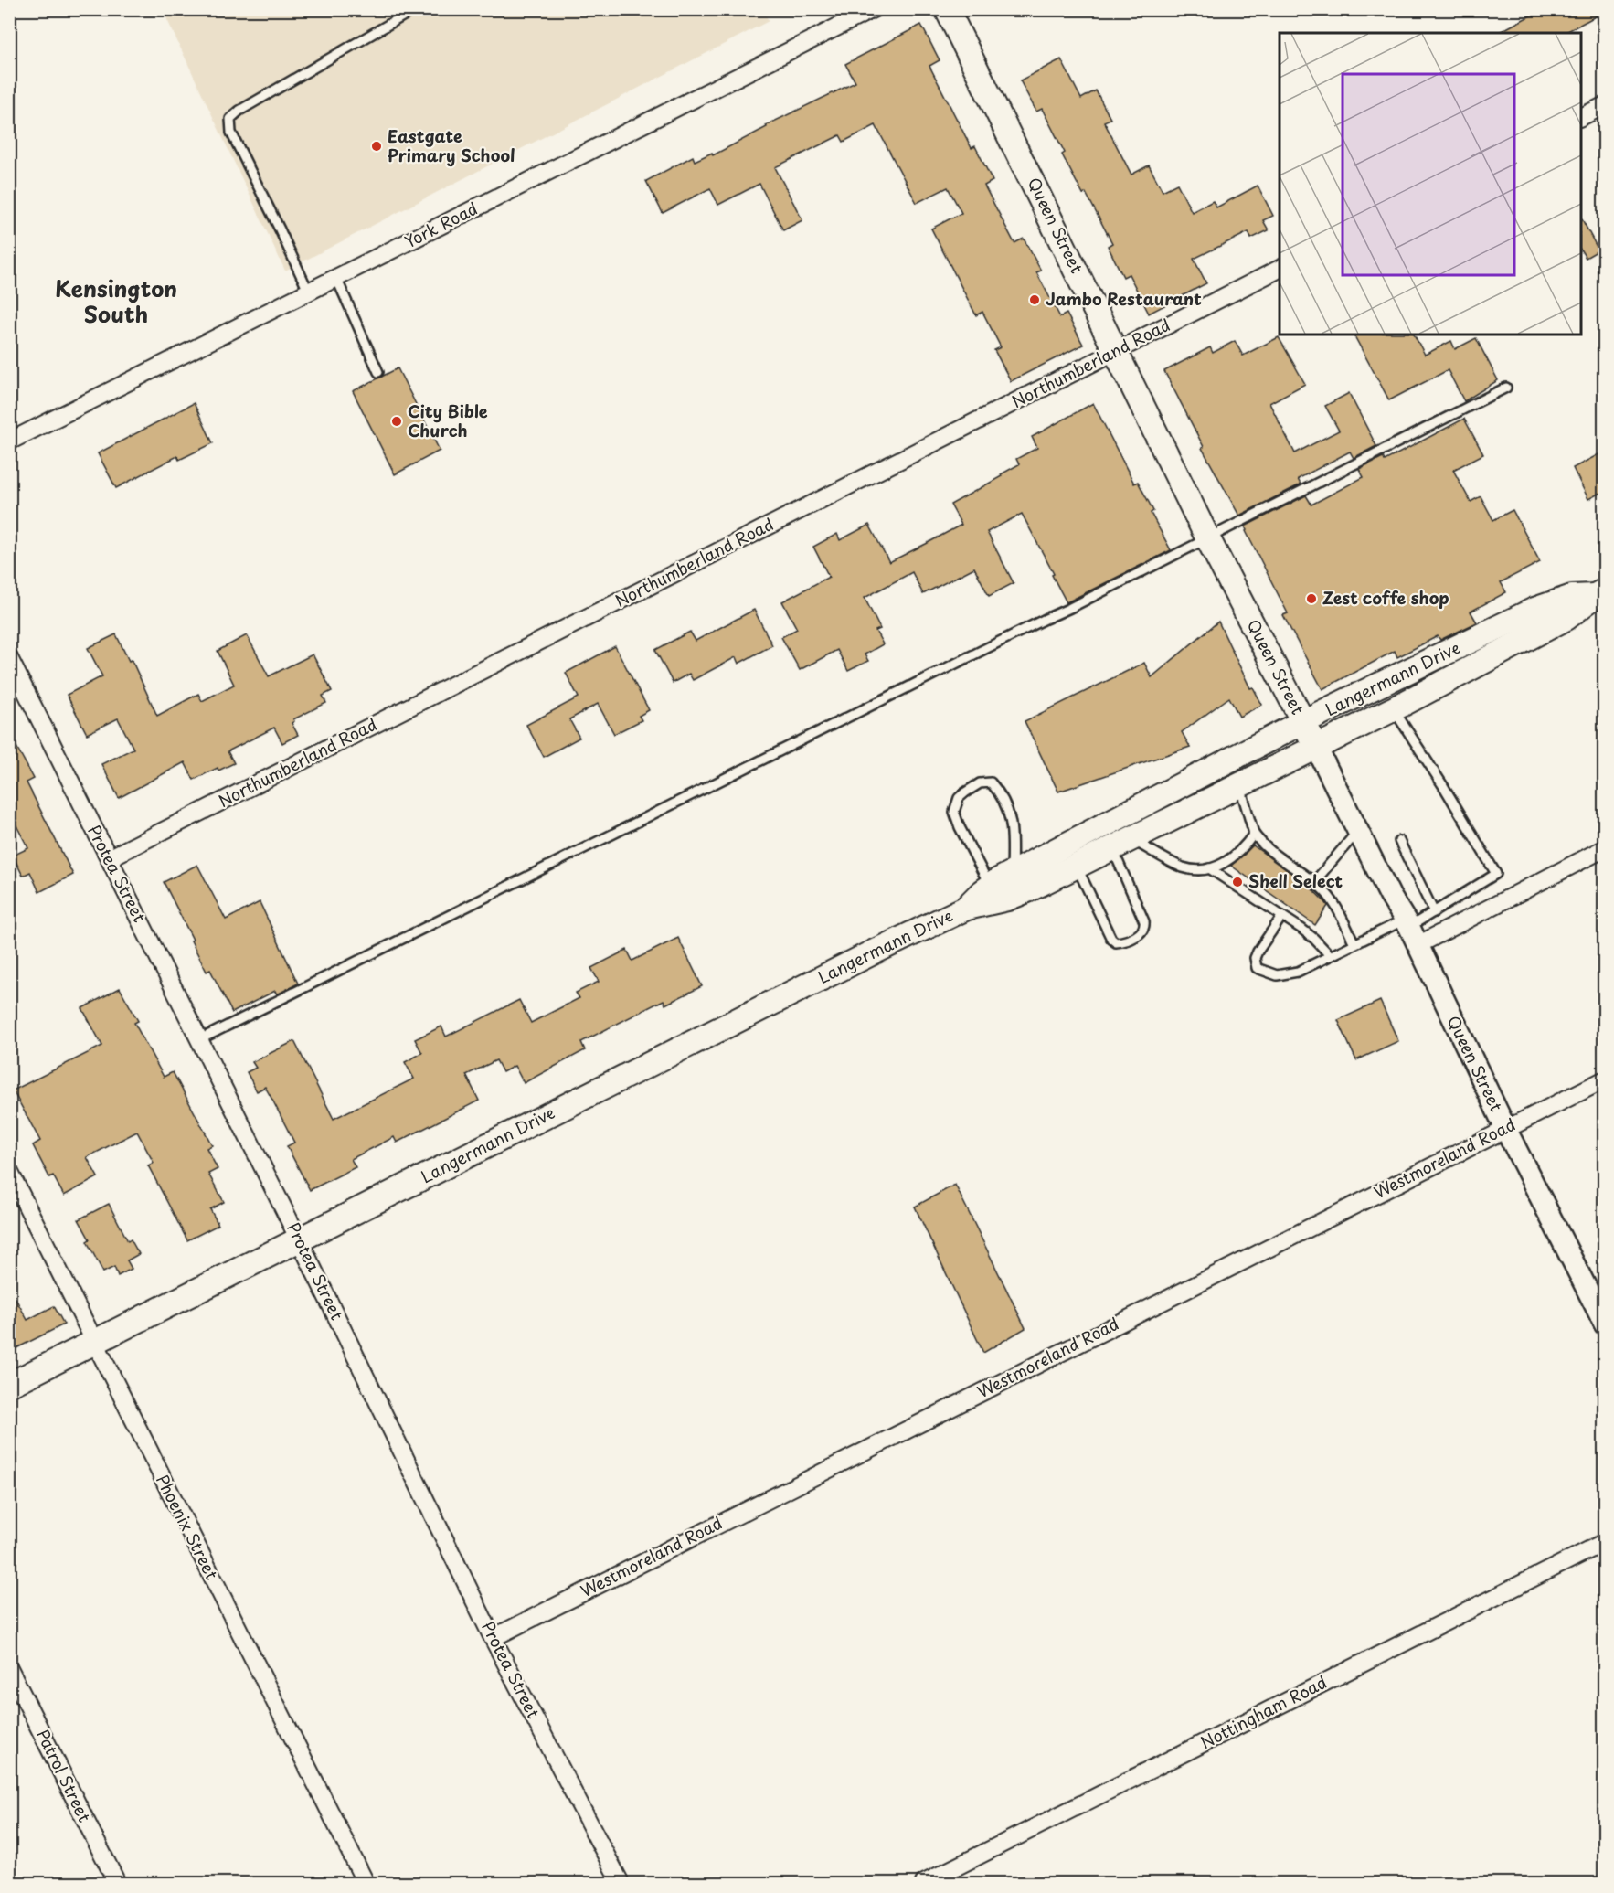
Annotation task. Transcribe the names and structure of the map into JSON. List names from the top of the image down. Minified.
{"streets":{"main road":["Queen Street","Langermann Drive"],"street":["York Road","Northumberland Road","Protea Street","Westmoreland Road","Phoenix Street","Nottingham Road","Patrol Street"]},"crossings":[["Queen Street","Northumberland Road"],["Queen Street","Langermann Drive"],["Queen Street","Westmoreland Road"],["Northumberland Road","Protea Street"],["Langermann Drive","Protea Street"],["Langermann Drive","Phoenix Street"],["Protea Street","Westmoreland Road"]],"districts":["Kensington South"],"places":["Eastgate Primary School","Jambo Restaurant","City Bible Church","Zest coffe shop","Shell Select"]}
